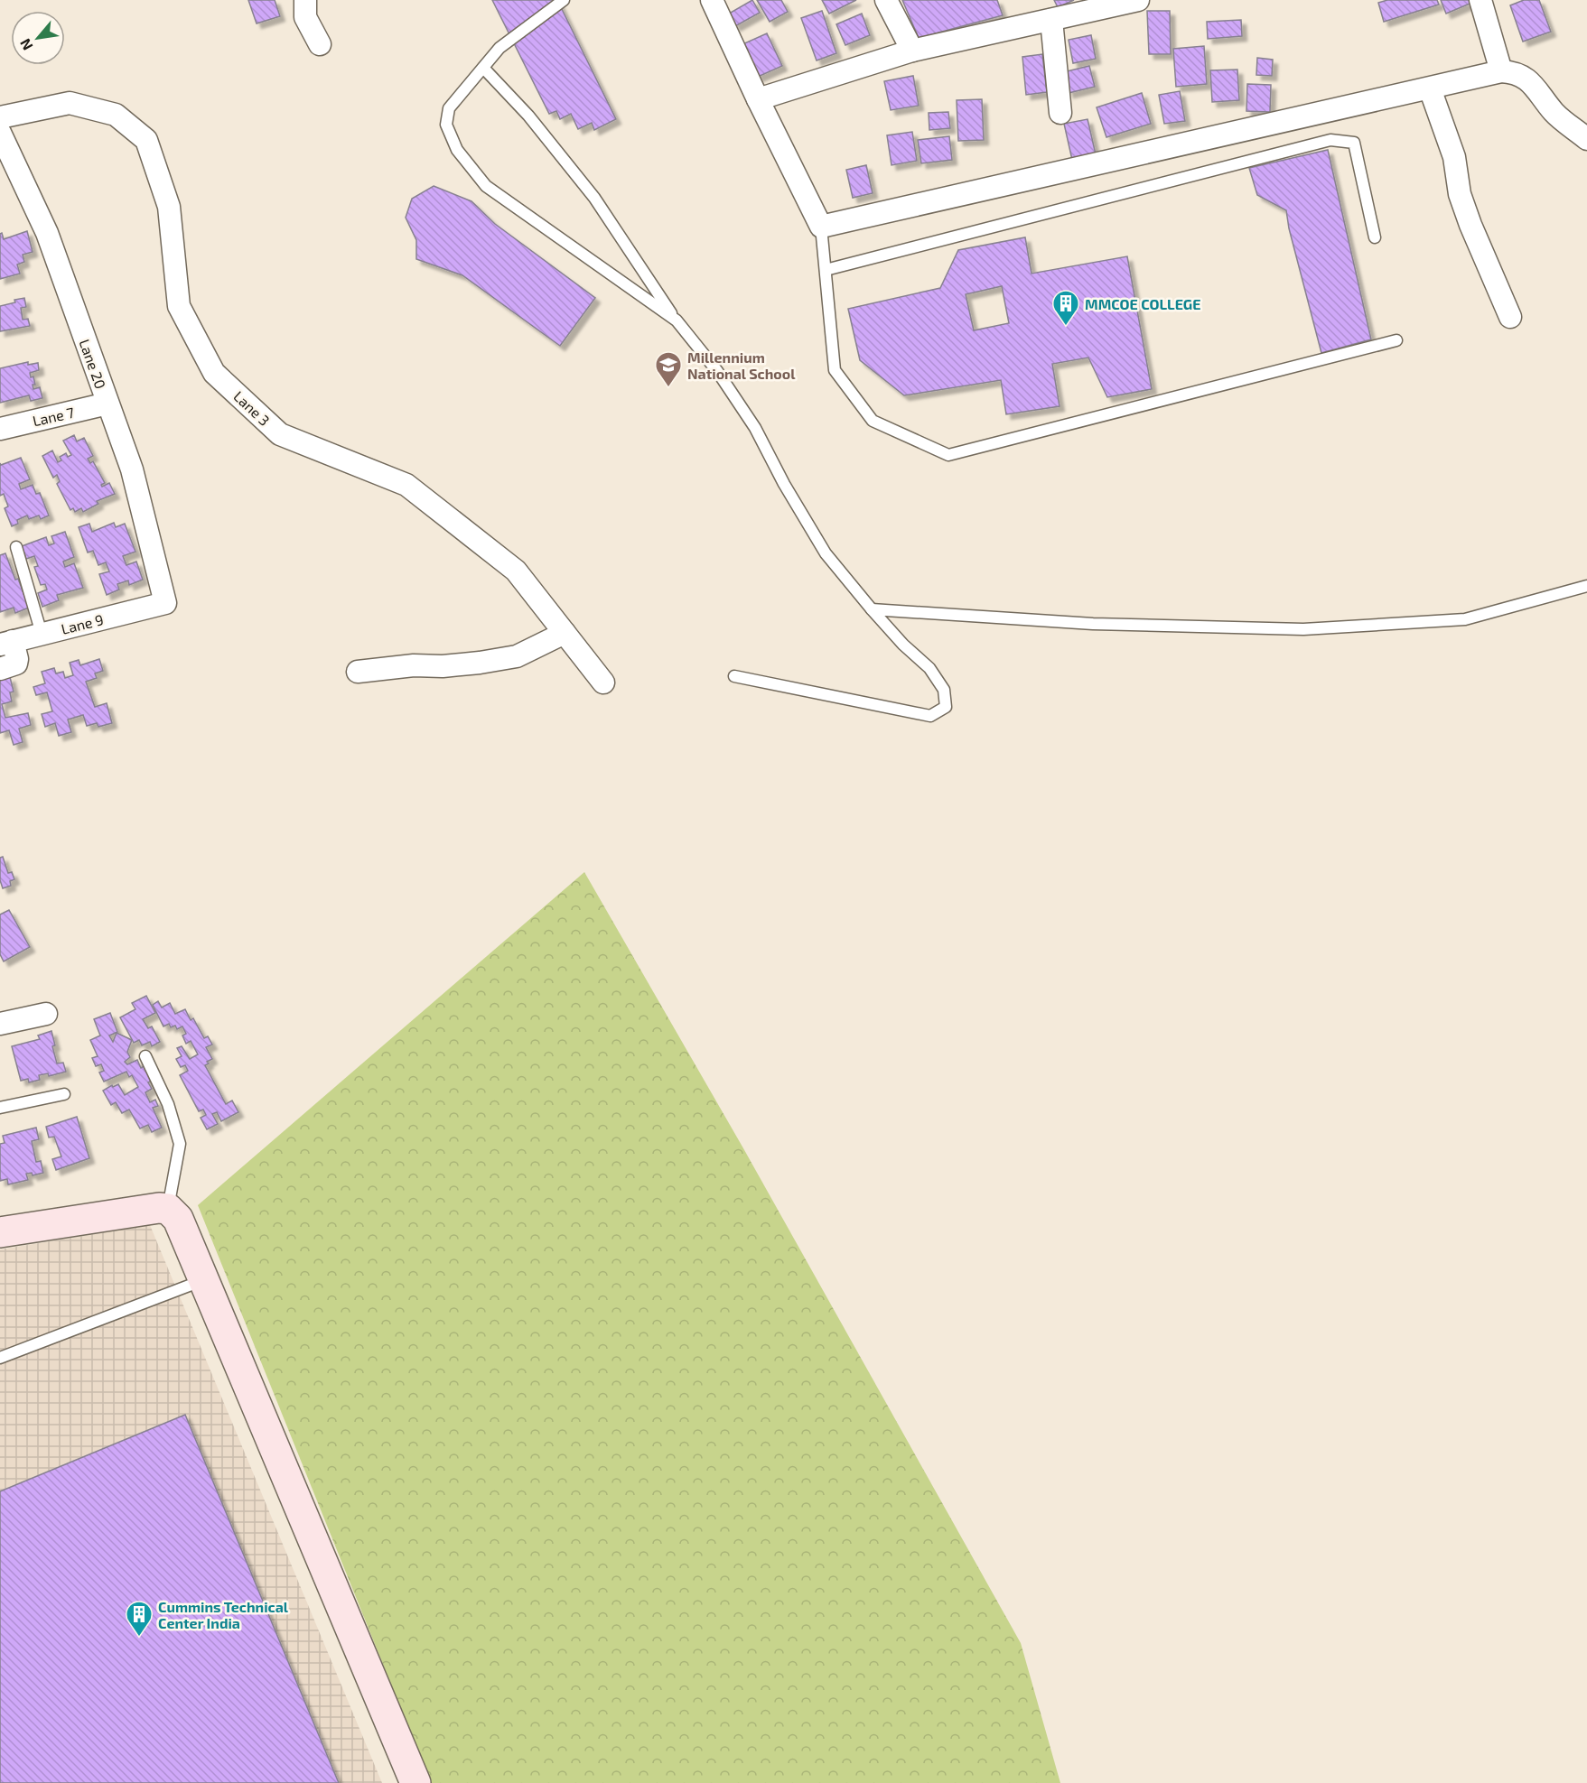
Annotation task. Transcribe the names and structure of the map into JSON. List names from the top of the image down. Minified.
{"streets":{"street":["Lane 20","Lane 3","Lane 7","Lane 9"]},"crossings":[["Lane 20","Lane 7"],["Lane 20","Lane 9"]],"places":{"building":["MMCOE COLLEGE","Cummins Technical Center India"],"school or university":["Millennium National School"]},"north":"bottom left"}
